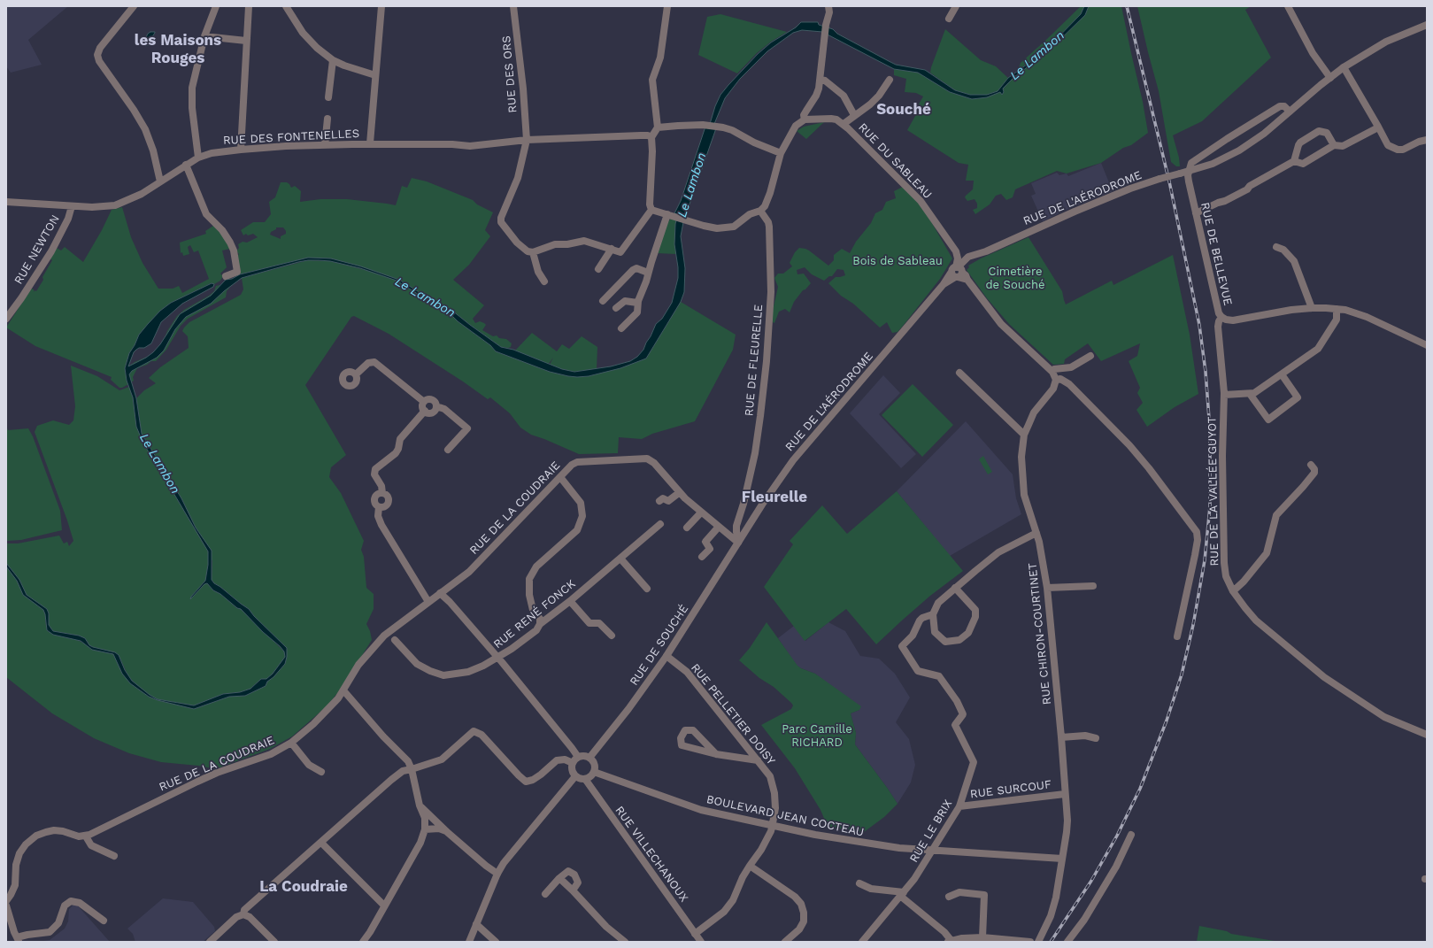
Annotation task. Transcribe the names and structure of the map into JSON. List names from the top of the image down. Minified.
{"streets":{"street":["RUE DES ORS","RUE DES FONTENELLES","RUE DU SABLEAU","RUE DE L'AÉRODROME","RUE NEWTON","RUE DE BELLEVUE","RUE DE FLEURELLE","RUE DE LA VALLÉE GUYOT","RUE DE LA COUDRAIE","RUE RENÉ FONCK","RUE CHIRON-COURTINET","RUE DE SOUCHÉ","RUE PELLETIER DOISY","RUE SURCOUF","BOULEVARD JEAN COCTEAU","RUE LE BRIX","RUE VILLECHANOUX"]},"crossings":[["RUE DES ORS","RUE DES FONTENELLES"],["RUE DES FONTENELLES","RUE NEWTON"],["RUE DES FONTENELLES","RUE DE FLEURELLE"],["RUE DU SABLEAU","RUE DE L'AÉRODROME"],["RUE DE L'AÉRODROME","RUE DE BELLEVUE"],["RUE DE L'AÉRODROME","RUE DE FLEURELLE"],["RUE DE L'AÉRODROME","RUE DE LA COUDRAIE"],["RUE DE L'AÉRODROME","RUE DE SOUCHÉ"],["RUE DE BELLEVUE","RUE DE LA VALLÉE GUYOT"],["RUE DE FLEURELLE","RUE DE LA COUDRAIE"],["RUE DE FLEURELLE","RUE DE SOUCHÉ"],["RUE DE LA COUDRAIE","RUE DE SOUCHÉ"],["RUE CHIRON-COURTINET","RUE SURCOUF"],["RUE CHIRON-COURTINET","BOULEVARD JEAN COCTEAU"],["RUE DE SOUCHÉ","RUE PELLETIER DOISY"],["RUE DE SOUCHÉ","BOULEVARD JEAN COCTEAU"],["RUE DE SOUCHÉ","RUE VILLECHANOUX"],["RUE PELLETIER DOISY","BOULEVARD JEAN COCTEAU"],["RUE PELLETIER DOISY","RUE VILLECHANOUX"],["RUE SURCOUF","RUE LE BRIX"],["BOULEVARD JEAN COCTEAU","RUE LE BRIX"],["BOULEVARD JEAN COCTEAU","RUE VILLECHANOUX"]],"districts":["les Maisons Rouges","Souché","Fleurelle","La Coudraie"],"water":["Le Lambon"],"parks":["Bois de Sableau","Cimetière de Souché","Parc Camille RICHARD"]}
